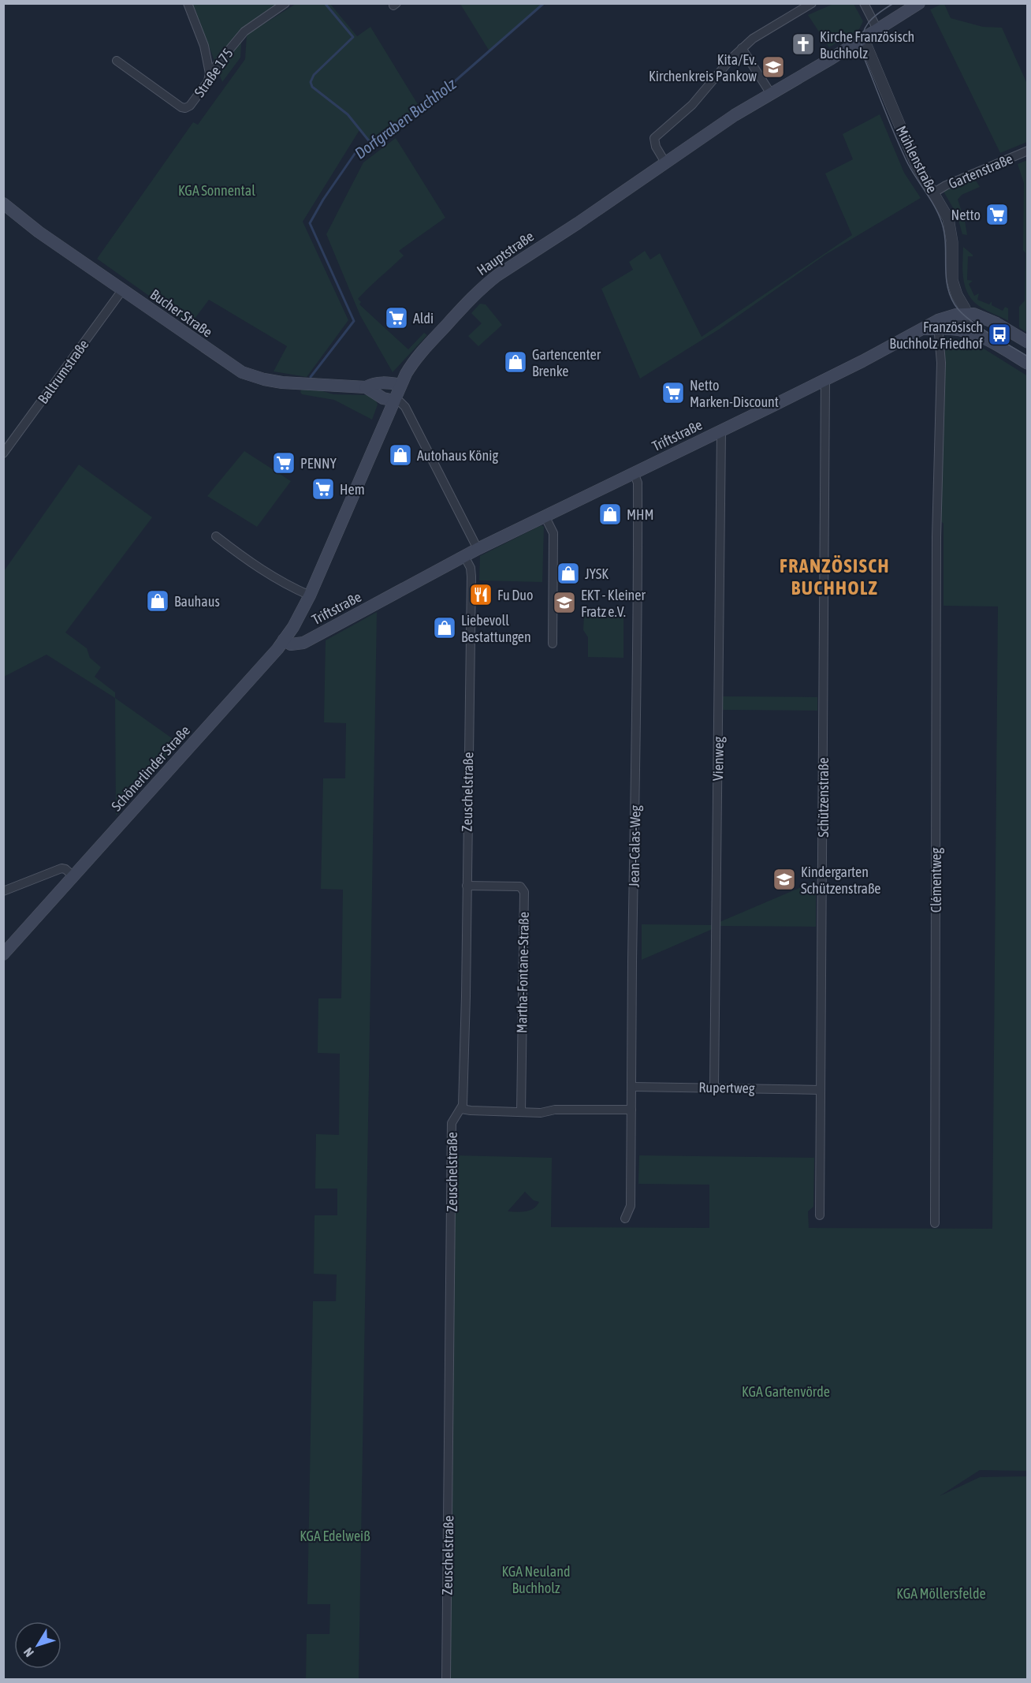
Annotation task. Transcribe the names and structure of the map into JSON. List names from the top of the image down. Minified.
{"streets":{"main road":["Hauptstraße","Bucher Straße","Triftstraße","Schönerlinder Straße"],"street":["Straße 175","Mühlenstraße","Gartenstraße","Baltrumstraße","Vienweg","Zeuschelstraße","Schützenstraße","Jean-Calas-Weg","Clémentweg","Martha-Fontane-Straße","Rupertweg"]},"crossings":[["Mühlenstraße","Gartenstraße"],["Mühlenstraße","Hauptstraße"],["Mühlenstraße","Triftstraße"],["Hauptstraße","Bucher Straße"],["Hauptstraße","Schönerlinder Straße"],["Bucher Straße","Baltrumstraße"],["Bucher Straße","Schönerlinder Straße"],["Triftstraße","Vienweg"],["Triftstraße","Schönerlinder Straße"],["Triftstraße","Zeuschelstraße"],["Triftstraße","Schützenstraße"],["Triftstraße","Jean-Calas-Weg"],["Triftstraße","Clémentweg"],["Vienweg","Rupertweg"],["Zeuschelstraße","Martha-Fontane-Straße"],["Schützenstraße","Rupertweg"],["Jean-Calas-Weg","Rupertweg"]],"districts":["FRANZÖSISCH BUCHHOLZ"],"water":["Dorfgraben Buchholz"],"parks":["KGA Sonnental","KGA Gartenvörde","KGA Edelweiß","KGA Neuland Buchholz","KGA Möllersfelde"],"places":{"church":["Kirche Französisch Buchholz"],"school or university":["Kita/Ev. Kirchenkreis Pankow","EKT - Kleiner Fratz e.V.","Kindergarten Schützenstraße"],"supermarket":["Netto","Aldi","Netto Marken-Discount","PENNY","Hem"],"bus stop":["Französisch Buchholz Friedhof"],"shop":["Gartencenter Brenke","Autohaus König","MHM","JYSK","Bauhaus","Liebevoll Bestattungen"],"restaurant":["Fu Duo"]},"north":"bottom left"}
